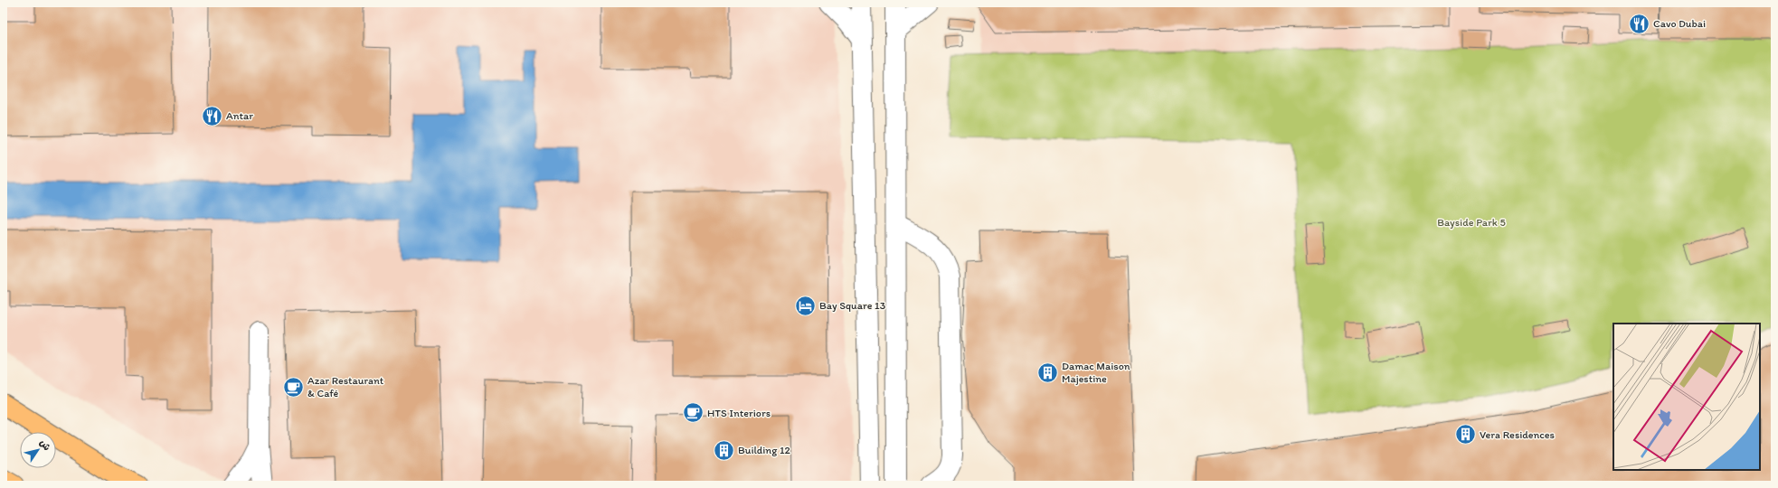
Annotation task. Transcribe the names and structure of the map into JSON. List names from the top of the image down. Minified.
{"parks":["Bayside Park 5"],"places":{"restaurant":["Cavo Dubai","Antar"],"hotel":["Bay Square 13"],"building":["Damac Maison Majestine","Vera Residences","Building 12"],"cafe":["Azar Restaurant & Café","HTS Interiors"]},"north":"top right"}
